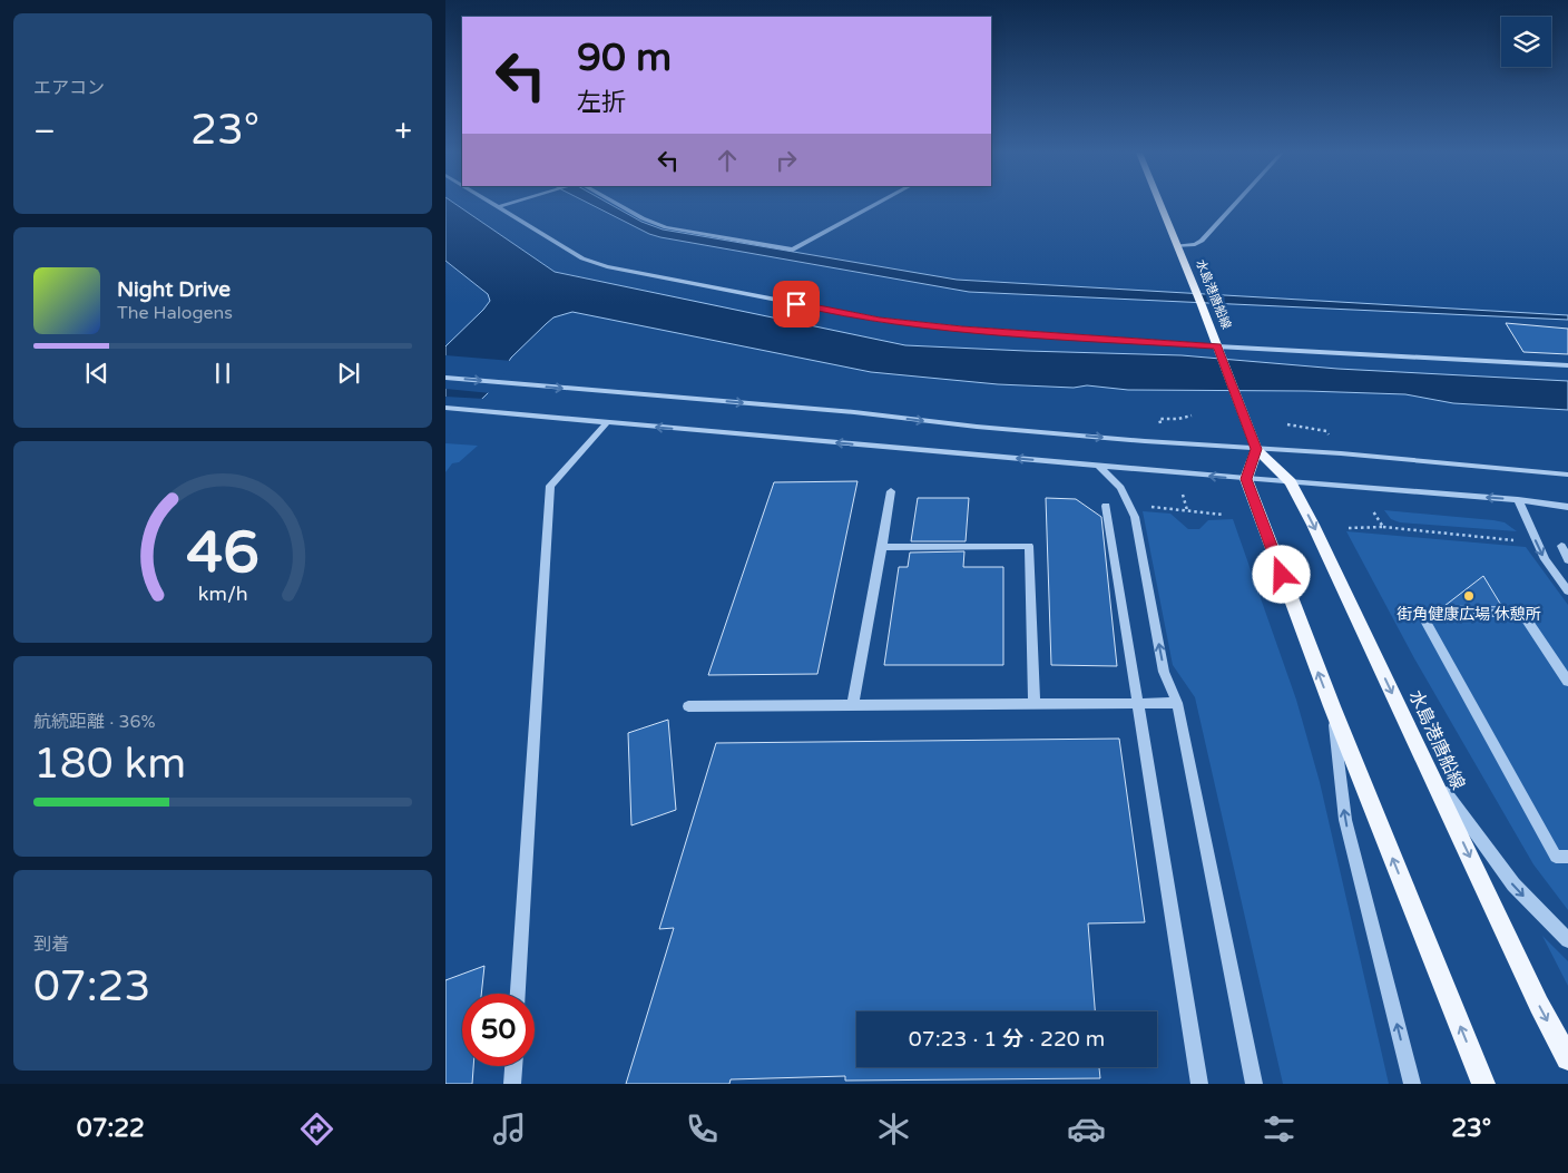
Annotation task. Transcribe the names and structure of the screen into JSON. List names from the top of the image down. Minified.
{"streets":{"main road":["水島港唐船線"]},"places":["街角健康広場 休憩所"],"page":{"tile":["エアコン",["航続距離 · 36%","180 km"],["到着","07:23"]],"turn":["90 m","左折"],"heat":["−","23°","+"],"song":["Night Drive","The Halogens"],"limit":"50","trip":"07:23 · 1 分 · 220 m","tabs":["07:22","23°"],"gauge":["46","km/h"]}}
